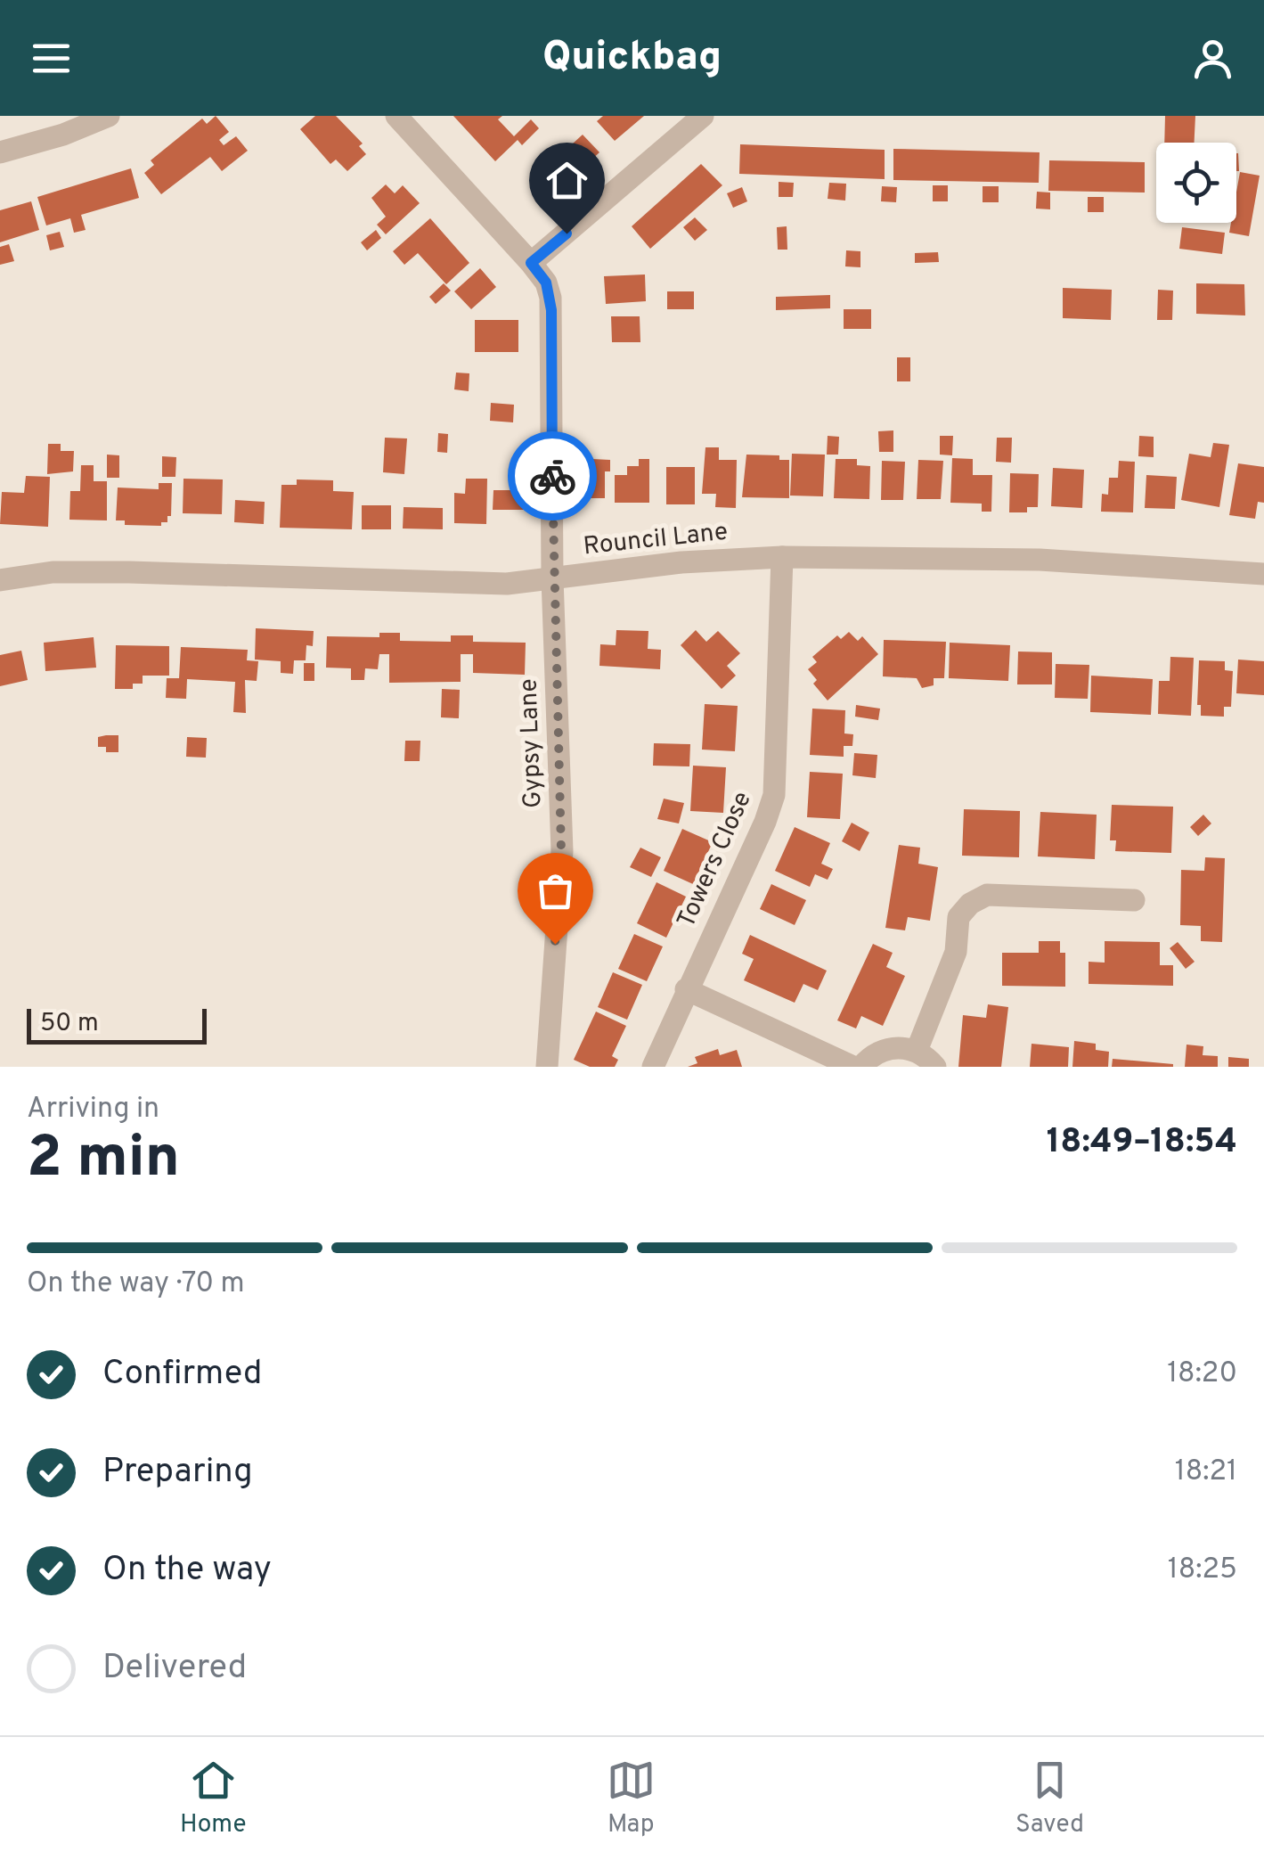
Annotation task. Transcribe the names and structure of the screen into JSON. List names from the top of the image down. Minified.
{"streets":{"street":["Rouncil Lane","Gypsy Lane","Towers Close"]},"crossings":[["Rouncil Lane","Gypsy Lane"],["Rouncil Lane","Towers Close"]],"scale_bar":"50 m","page":{"header":"Quickbag","scale":"50 m","heading":["2 min","Arriving in","18:49–18:54"],"bar":"On the way · 70 m","list":[["Confirmed","18:20"],["Preparing","18:21"],["On the way","18:25"],"Delivered"],"tabs":["Home","Map","Saved"]}}
